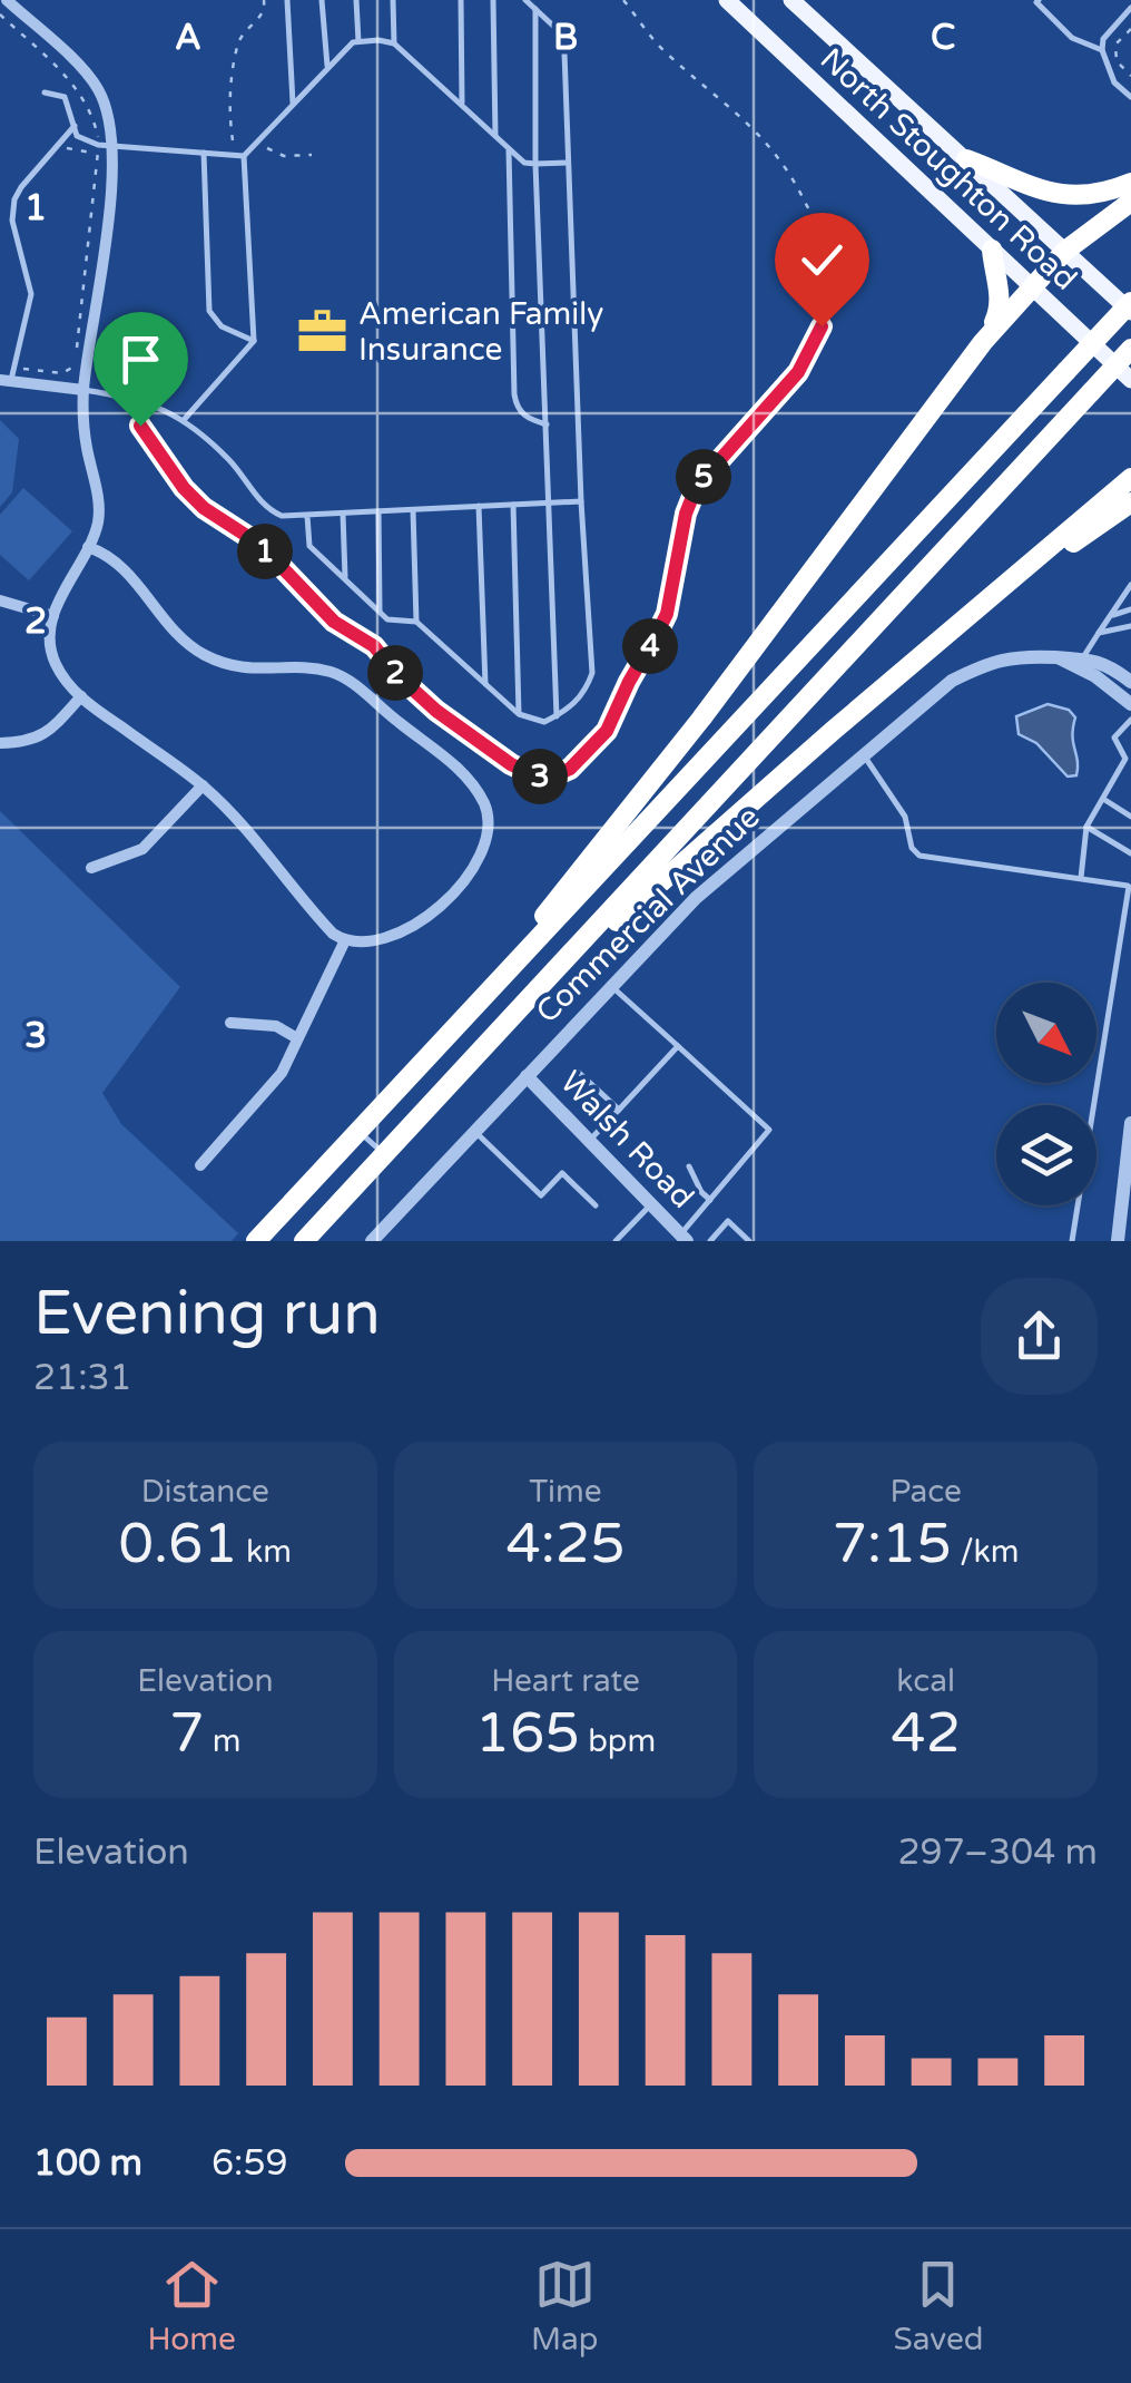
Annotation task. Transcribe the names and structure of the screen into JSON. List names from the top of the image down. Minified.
{"streets":{"main road":["North Stoughton Road"],"street":["Commercial Avenue","Walsh Road"]},"crossings":[["Commercial Avenue","Walsh Road"]],"places":{"office":["American Family Insurance"]},"north":"bottom right","page":{"pins":["5","1","4","2","3"],"heading":["Evening run","21:31"],"stats":[["Distance","0.61 km"],["Time","4:25"],["Pace","7:15 /km"],["Elevation","7 m"],["Heart rate","165 bpm"],["kcal","42"]],"chart":["Elevation","297–304 m"],"list":[{"name":"100 m","note":"6:59"}],"tabs":["Home","Map","Saved"]},"grid":{"columns":["A","B","C"],"rows":["1","2","3"]}}
